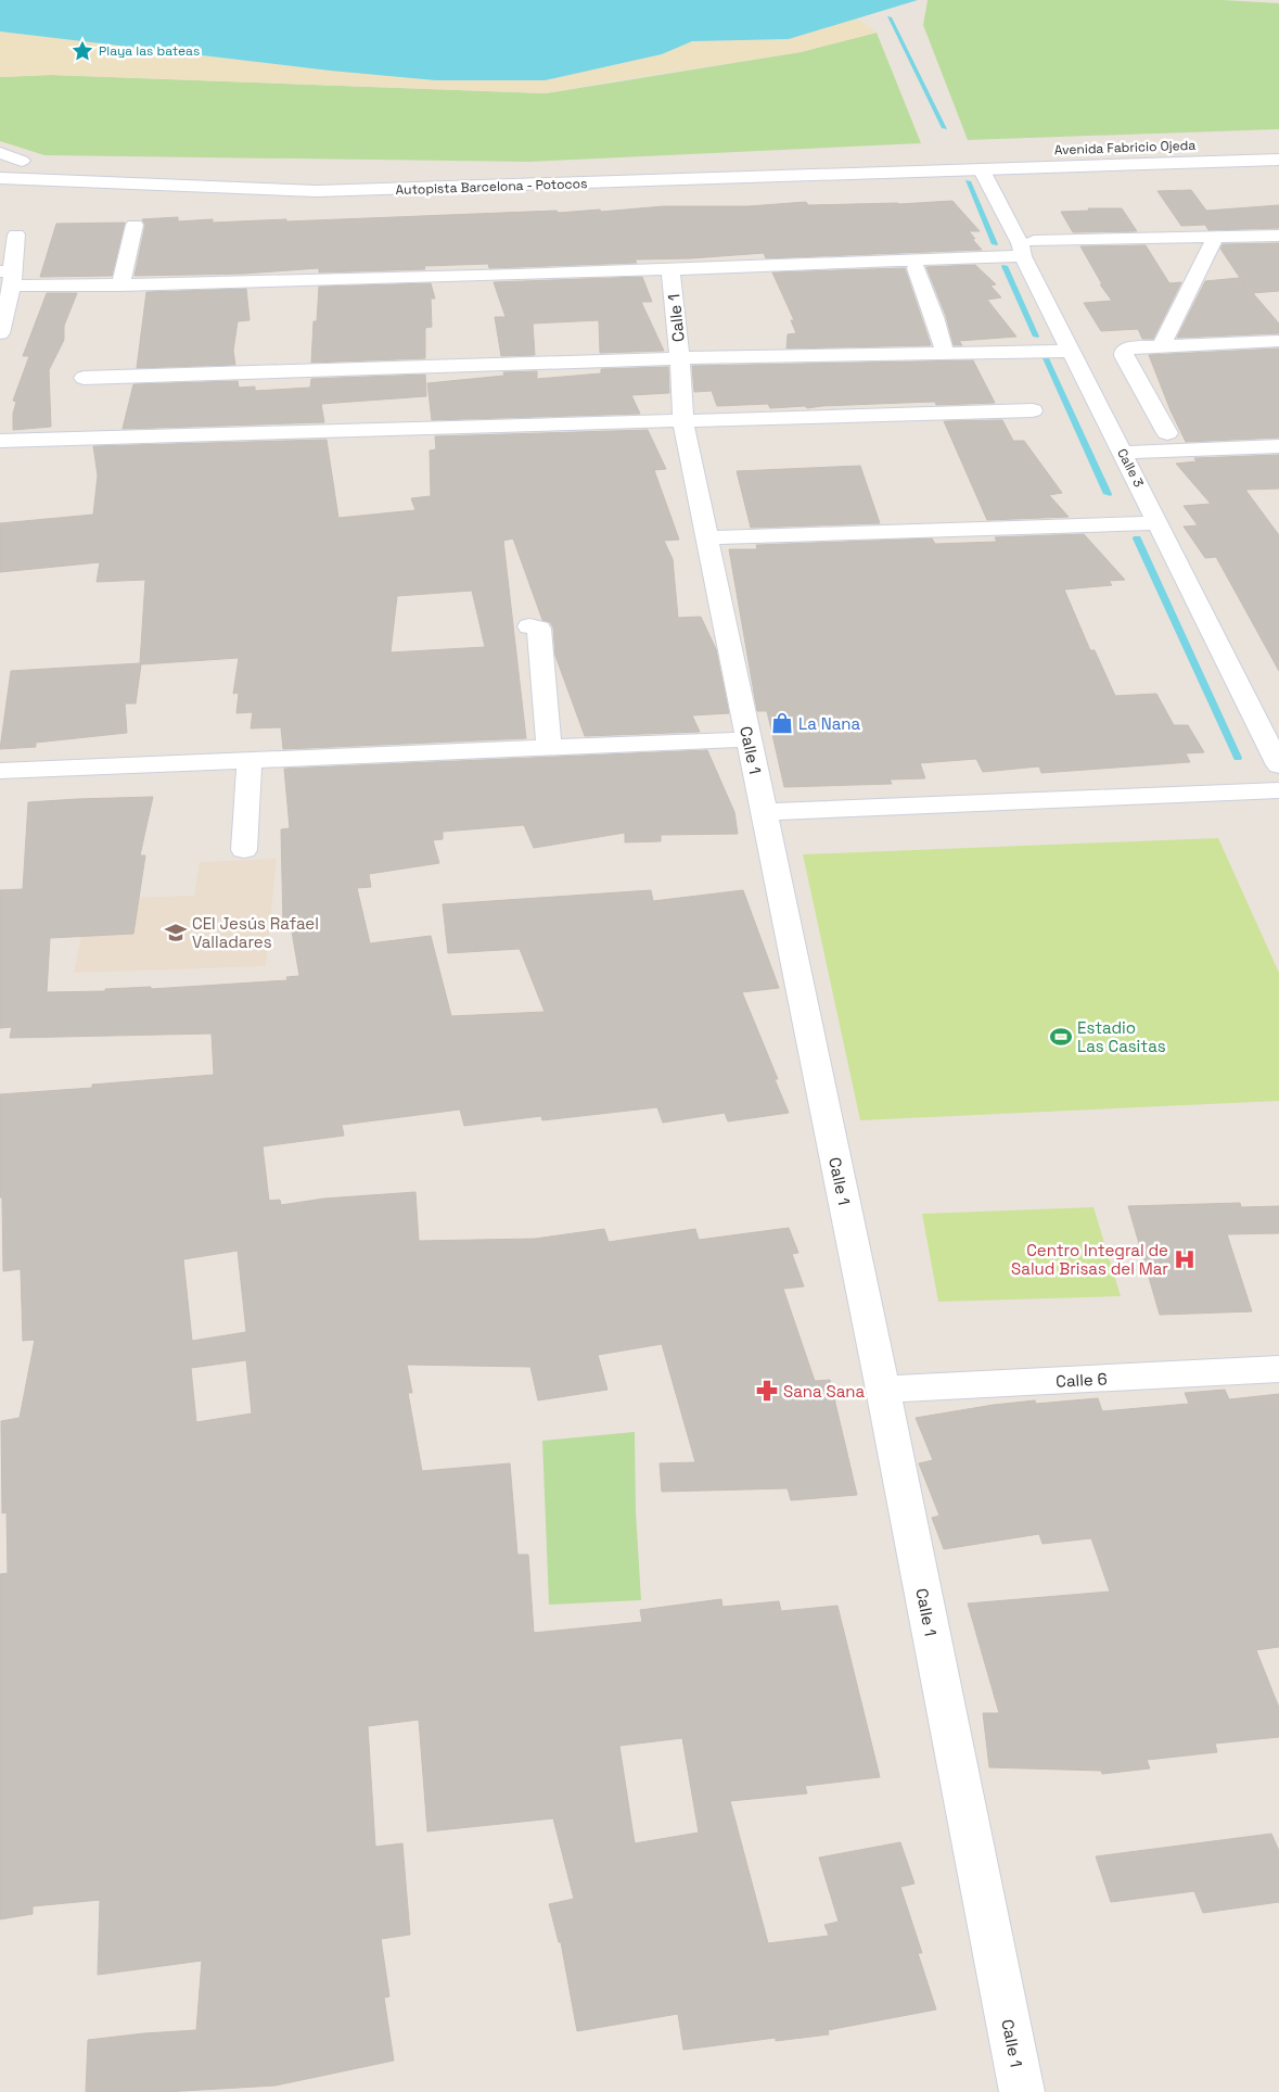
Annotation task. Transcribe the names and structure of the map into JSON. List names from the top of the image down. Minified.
{"streets":{"street":["Avenida Fabricio Ojeda","Autopista Barcelona - Potocos","Calle 1","Calle 3","Calle 6"]},"crossings":[["Avenida Fabricio Ojeda","Autopista Barcelona - Potocos"],["Avenida Fabricio Ojeda","Calle 3"],["Autopista Barcelona - Potocos","Calle 3"],["Calle 1","Calle 6"]],"places":{"place":["Playa las bateas"],"shop":["La Nana"],"school or university":["CEI Jesús Rafael Valladares"],"sports":["Estadio Las Casitas"],"hospital":["Centro Integral de Salud Brisas del Mar"],"pharmacy":["Sana Sana"]}}
